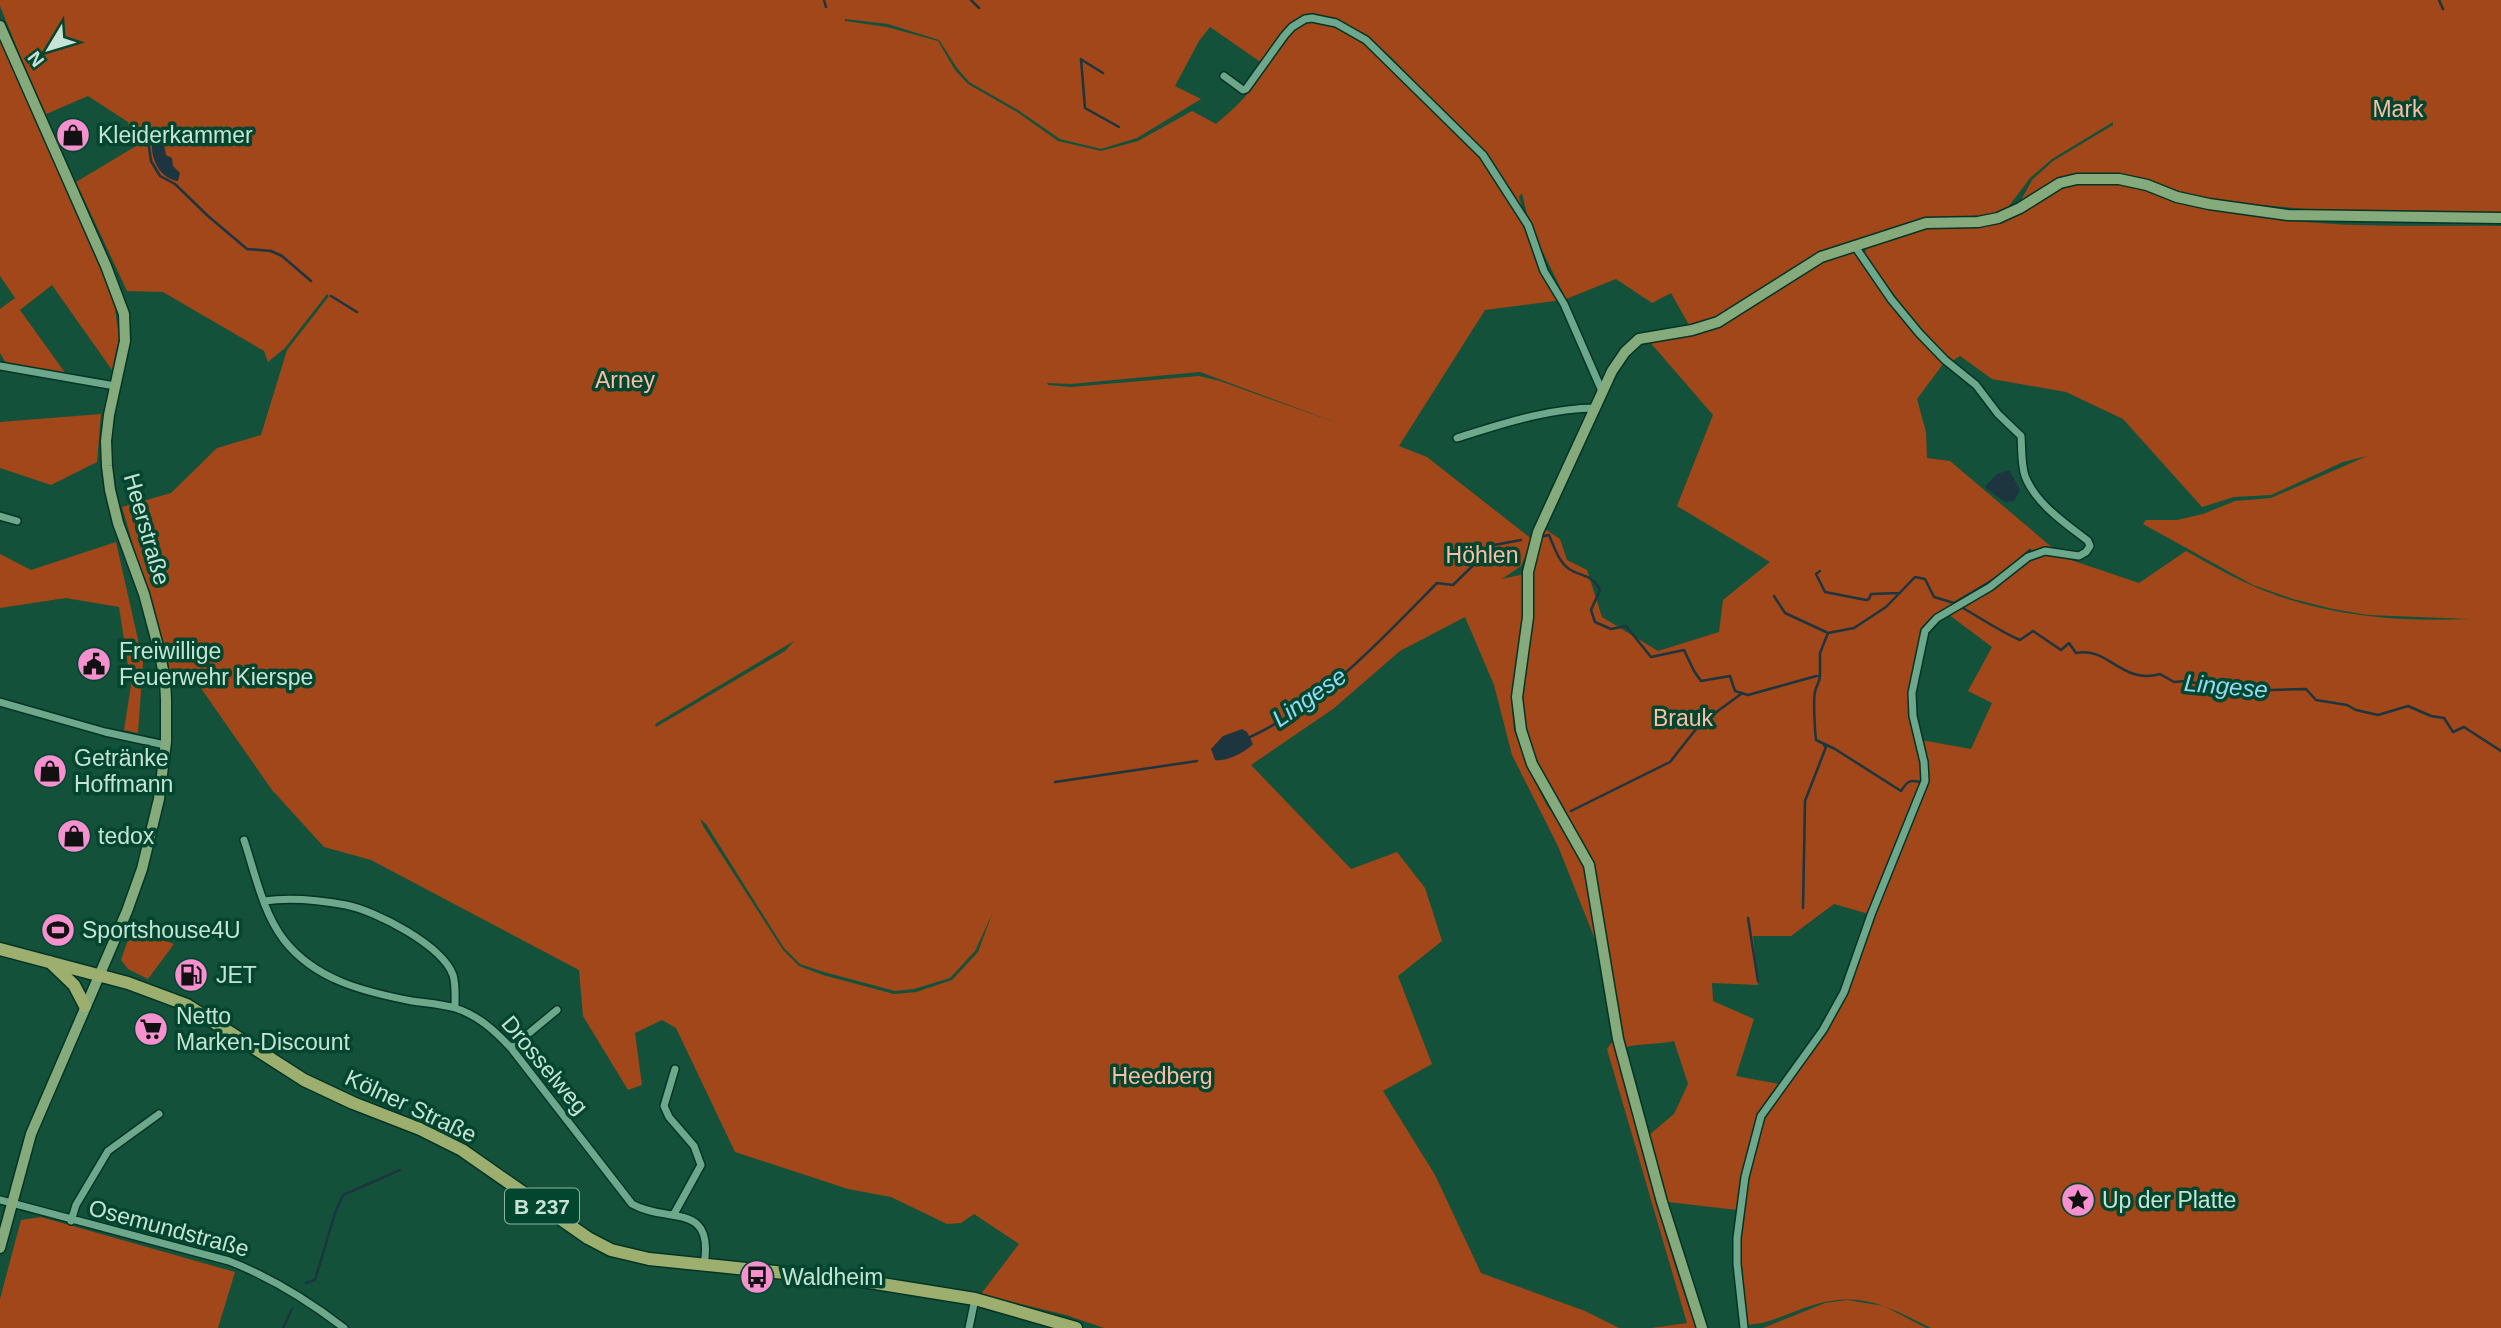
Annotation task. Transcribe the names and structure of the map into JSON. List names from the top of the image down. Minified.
{"streets":{"main road":["Kölner Straße","B 237"],"street":["Heerstraße","Drosselweg","Osemundstraße"]},"crossings":[["Heerstraße","Kölner Straße"],["Heerstraße","Osemundstraße"],["Drosselweg","Kölner Straße"],["Kölner Straße","B 237"]],"water":["Lingese"],"parks":["Mark","Arney","Höhlen","Brauk","Heedberg"],"places":{"shop":["Kleiderkammer","Getränke Hoffmann","tedox"],"public building":["Freiwillige Feuerwehr Kierspe"],"sports":["Sportshouse4U"],"fuel station":["JET"],"supermarket":["Netto Marken-Discount"],"place":["Up der Platte"],"bus stop":["Waldheim"]},"north":"bottom left"}
